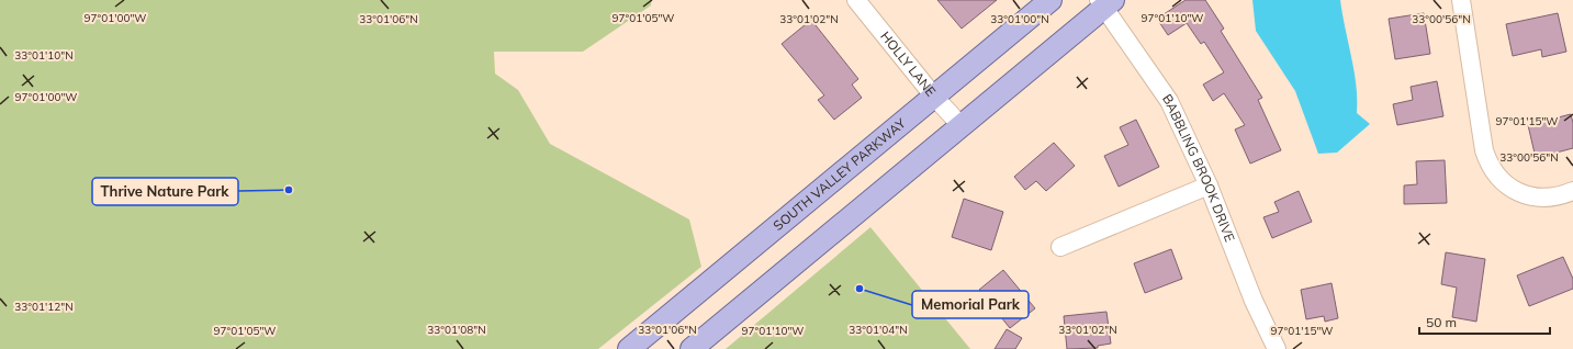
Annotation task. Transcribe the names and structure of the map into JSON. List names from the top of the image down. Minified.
{"streets":{"main road":["SOUTH VALLEY PARKWAY"],"street":["HOLLY LANE","BABBLING BROOK DRIVE"]},"crossings":[["HOLLY LANE","SOUTH VALLEY PARKWAY"]],"places":["Thrive Nature Park","Memorial Park"],"scale_bar":"50 m","coordinates":["97°01'00\"W","97°01'05\"W","97°01'10\"W","33°01'06\"N","33°01'02\"N","33°01'00\"N","33°00'56\"N","33°01'10\"N","97°01'15\"W","33°01'12\"N","33°01'08\"N","33°01'04\"N"]}
